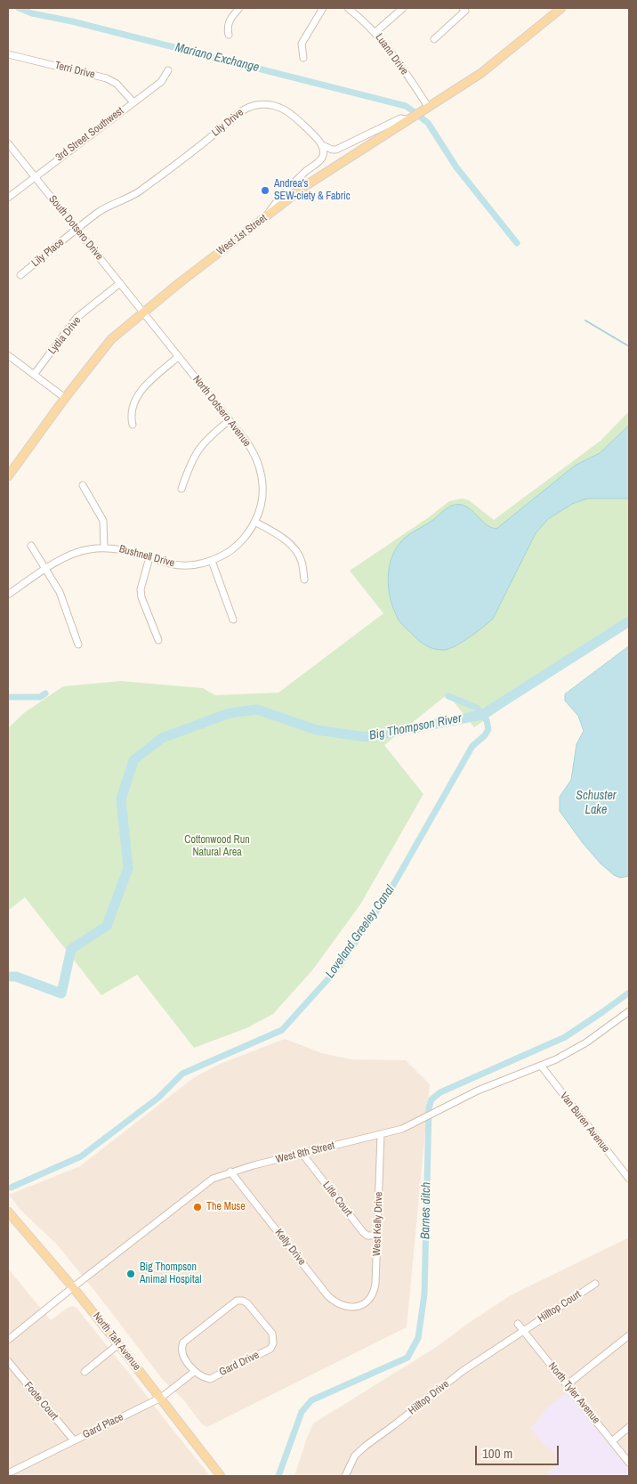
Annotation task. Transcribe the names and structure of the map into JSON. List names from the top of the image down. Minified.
{"streets":{"main road":["West 1st Street","North Taft Avenue"],"street":["Luann Drive","Terri Drive","Lily Drive","3rd Street Southwest","South Dotsero Drive","Lily Place","Lydia Drive","North Dotsero Avenue","Bushnell Drive","Van Buren Avenue","West 8th Street","Litle Court","West Kelly Drive","Kelly Drive","Hilltop Court","Gard Drive","North Tyler Avenue","Hilltop Drive","Foote Court","Gard Place"]},"crossings":[["Luann Drive","West 1st Street"],["Terri Drive","3rd Street Southwest"],["Lily Drive","South Dotsero Drive"],["Lily Drive","Lily Place"],["3rd Street Southwest","South Dotsero Drive"],["South Dotsero Drive","West 1st Street"],["South Dotsero Drive","Lily Place"],["South Dotsero Drive","Lydia Drive"],["South Dotsero Drive","North Dotsero Avenue"],["West 1st Street","North Dotsero Avenue"],["North Dotsero Avenue","Bushnell Drive"],["Van Buren Avenue","West 8th Street"],["West 8th Street","Litle Court"],["West 8th Street","West Kelly Drive"],["West 8th Street","Kelly Drive"],["West 8th Street","North Taft Avenue"],["Litle Court","West Kelly Drive"],["West Kelly Drive","Kelly Drive"],["Hilltop Court","North Tyler Avenue"],["Hilltop Court","Hilltop Drive"],["North Taft Avenue","Gard Place"],["Gard Drive","Gard Place"],["North Tyler Avenue","Hilltop Drive"],["Foote Court","Gard Place"]],"water":["Mariano Exchange","Big Thompson River","Schuster Lake","Loveland Greeley Canal","Barnes ditch"],"parks":["Cottonwood Run Natural Area"],"places":["Andrea's SEW-ciety & Fabric","The Muse","Big Thompson Animal Hospital"],"scale_bar":"100 m"}
